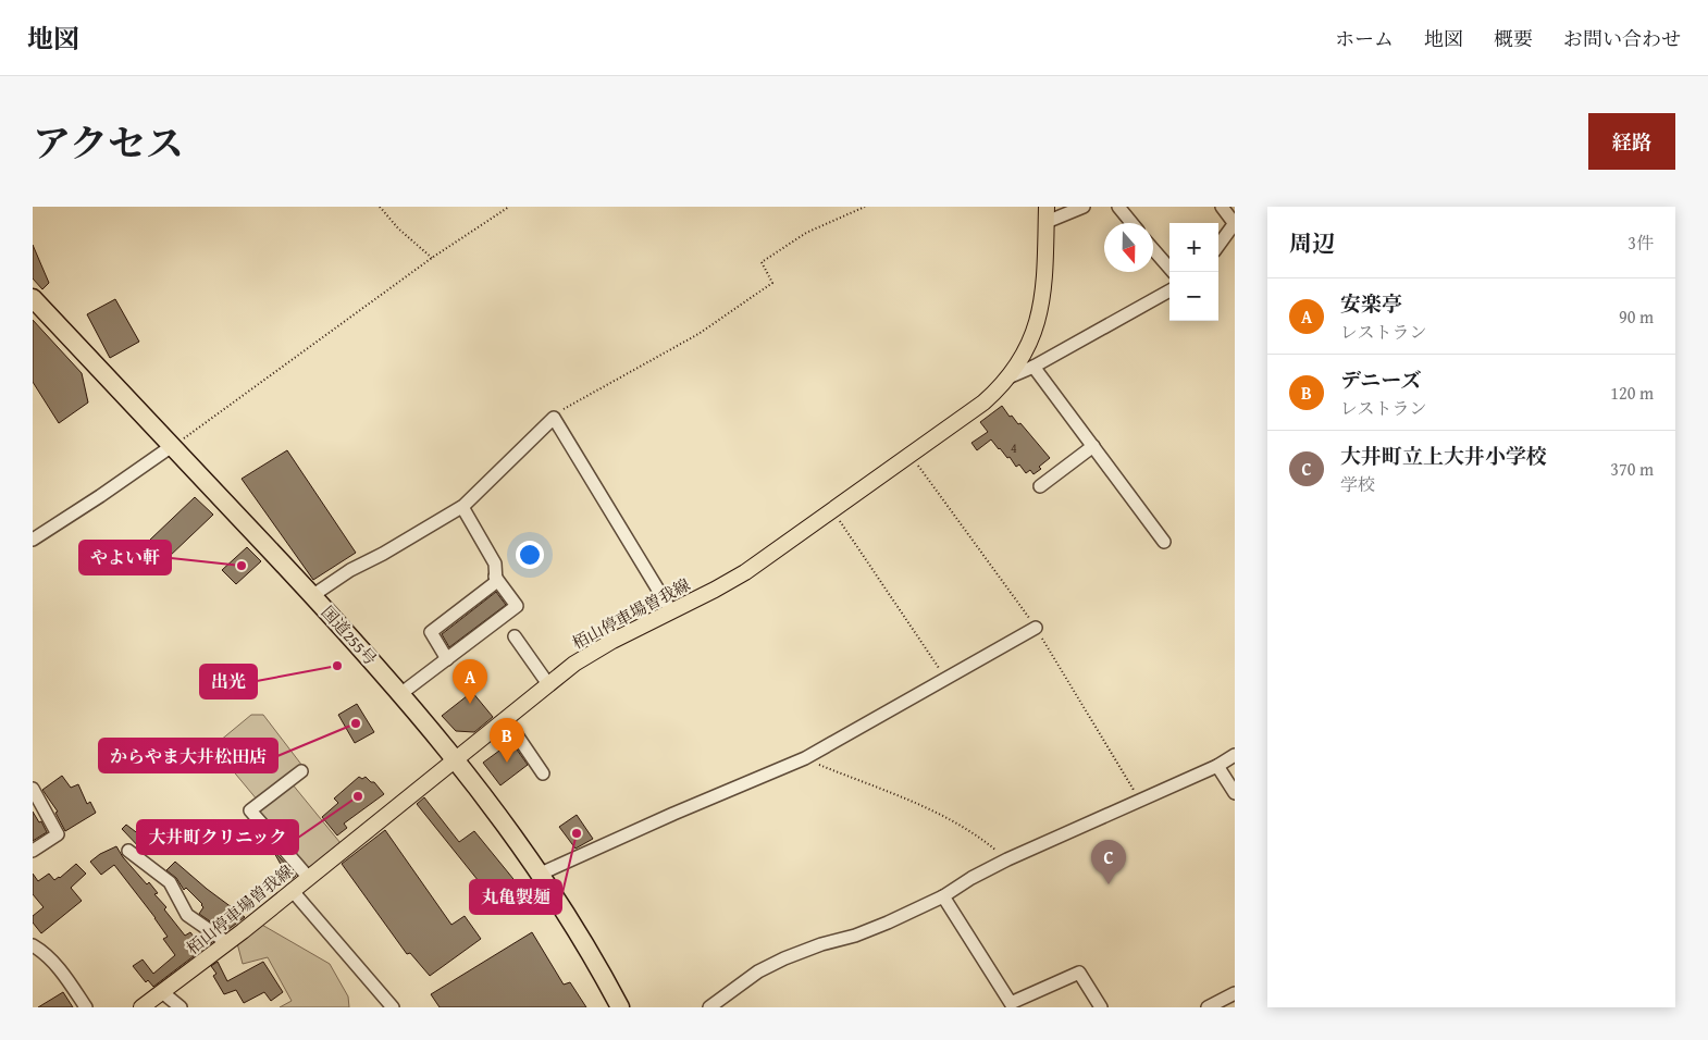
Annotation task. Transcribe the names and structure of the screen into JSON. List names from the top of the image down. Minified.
{"streets":{"highway":["国道255号"],"main road":["栢山停車場曽我線"]},"crossings":[["栢山停車場曽我線","国道255号"]],"places":["やよい軒","出光","からやま大井松田店","大井町クリニック","丸亀製麺"],"house_numbers":["4"],"north":"bottom","page":{"header":"地図","nav":["ホーム","地図","概要","お問い合わせ"],"title":"アクセス","buttons":"経路","heading":["周辺","3件"],"map_buttons":["+","−"],"list":[{"mark":"A","name":"安楽亭","note":"レストラン","value":"90 m"},{"mark":"B","name":"デニーズ","note":"レストラン","value":"120 m"},{"mark":"C","name":"大井町立上大井小学校","note":"学校","value":"370 m"}],"pins":["A","B","C"]}}
